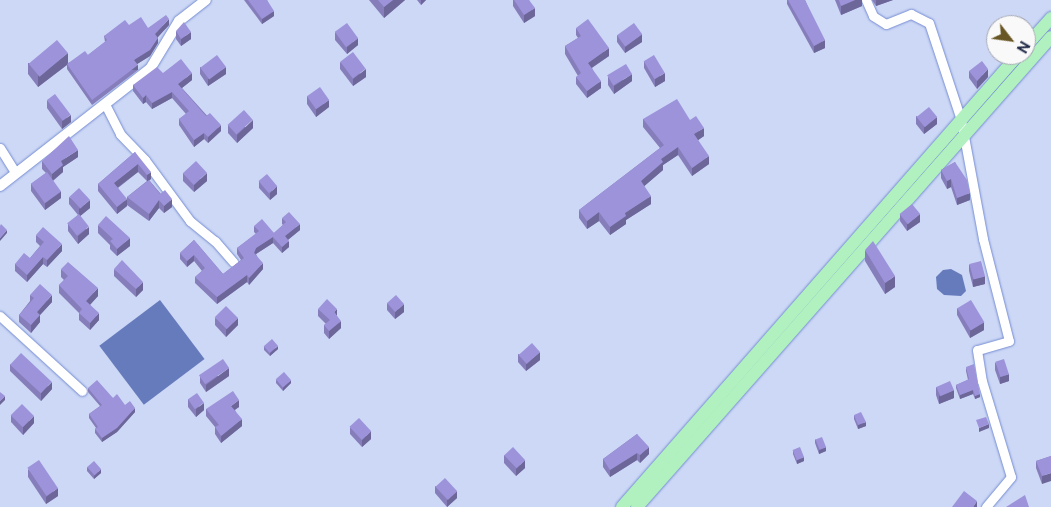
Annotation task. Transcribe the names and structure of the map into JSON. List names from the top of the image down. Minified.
{"north":"bottom right"}
